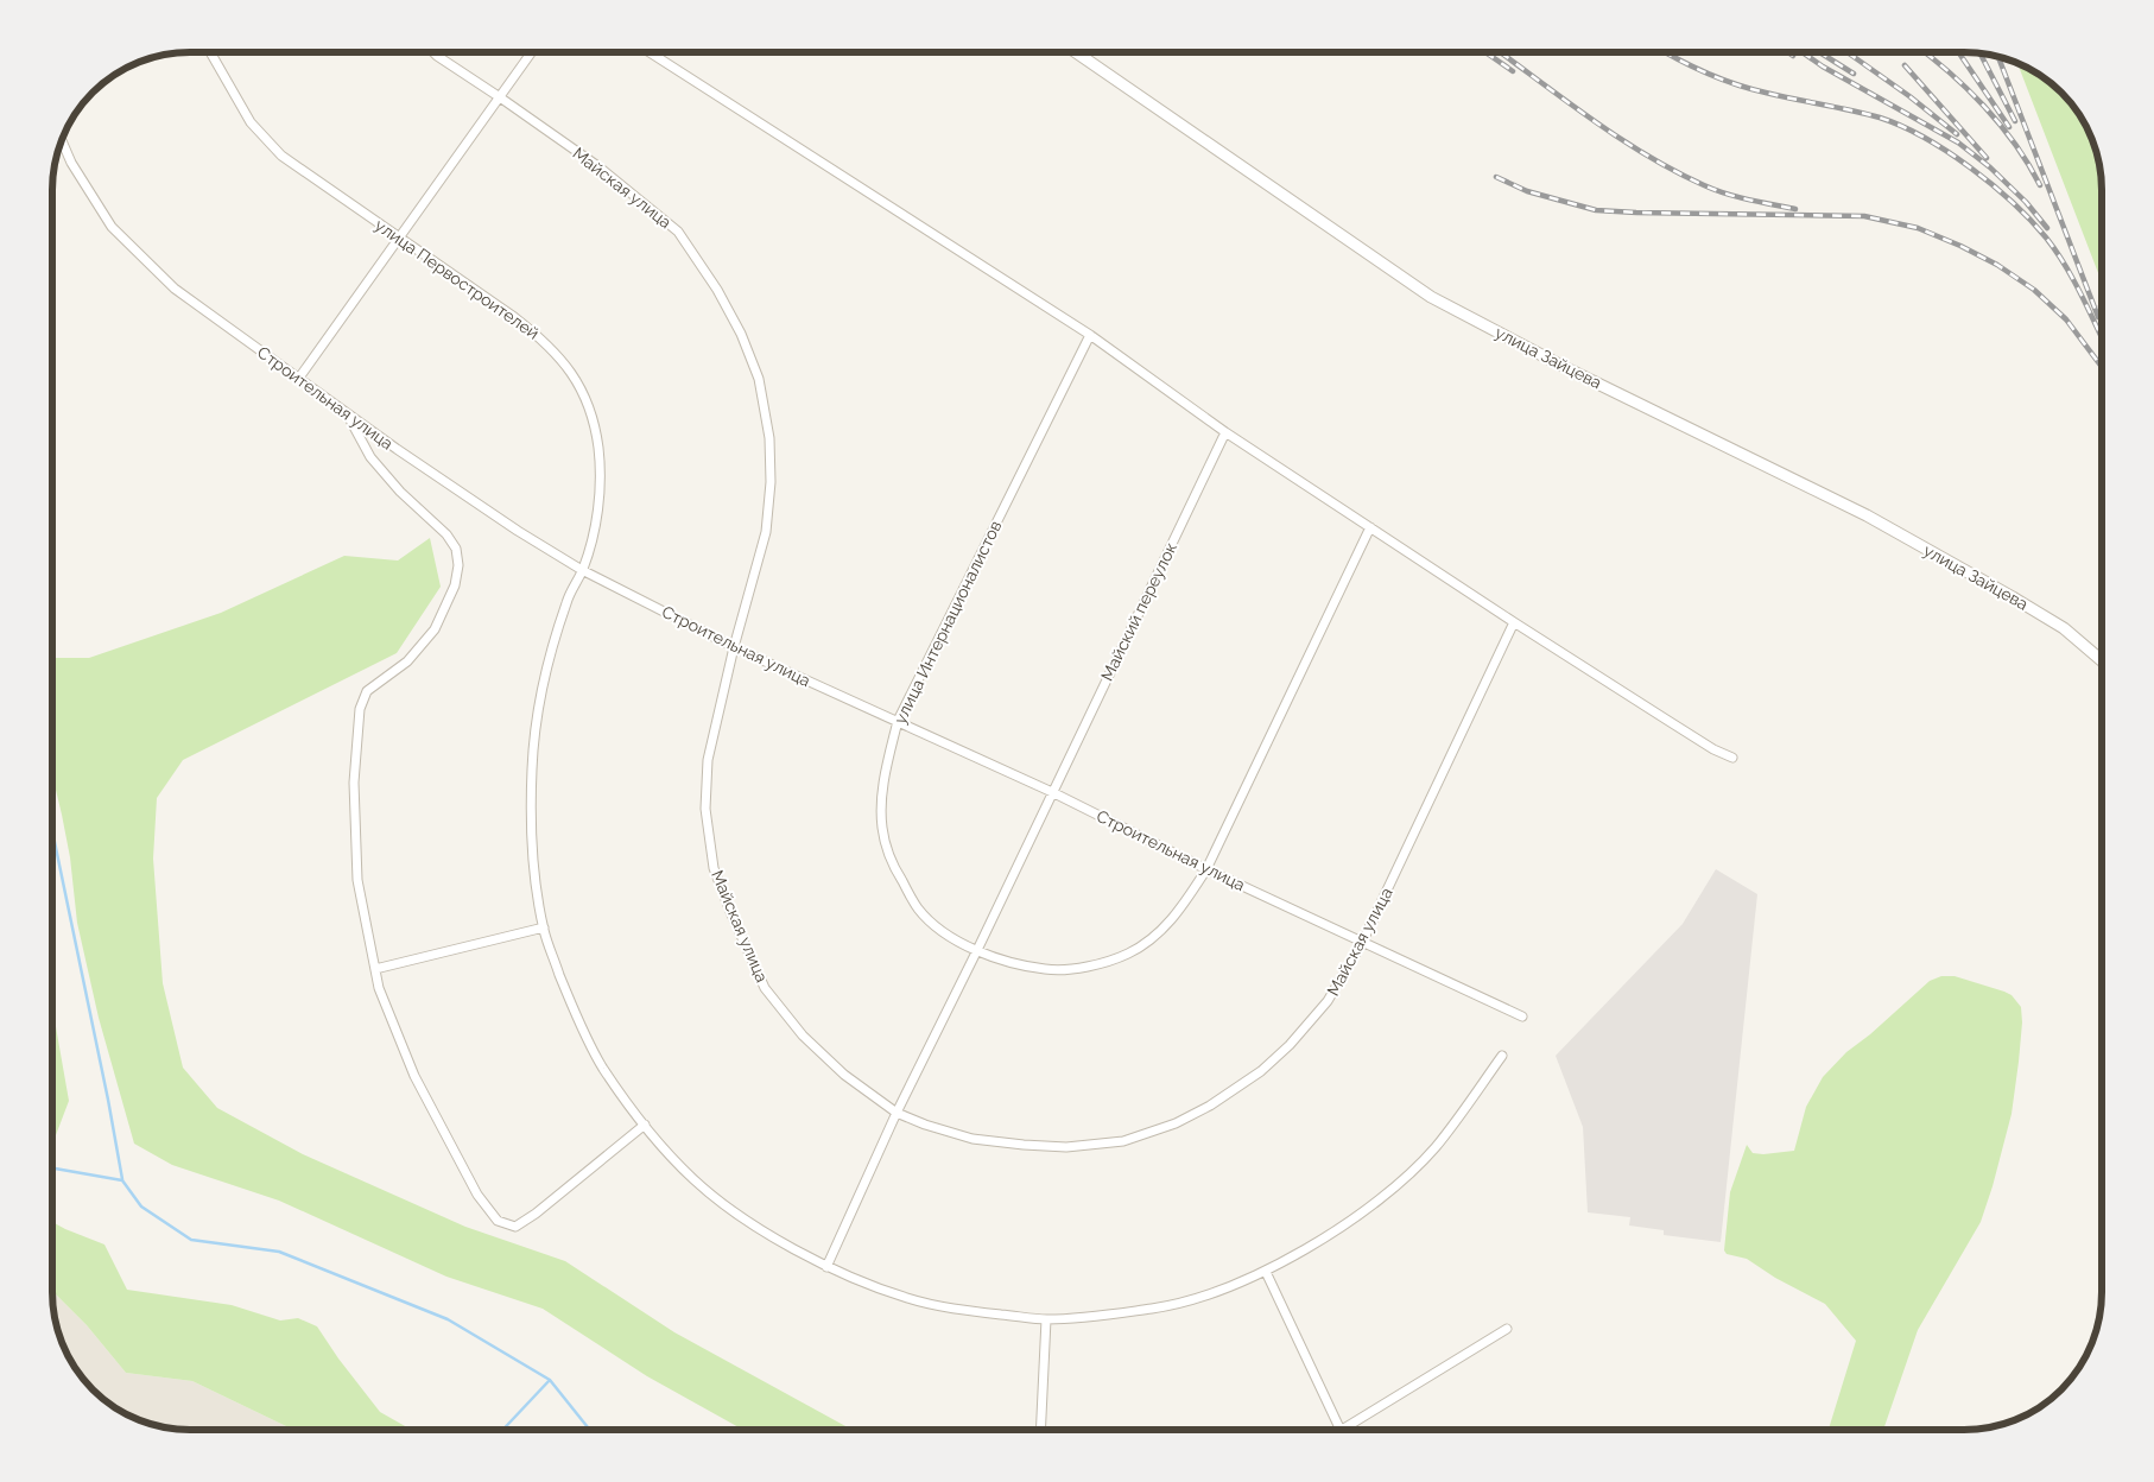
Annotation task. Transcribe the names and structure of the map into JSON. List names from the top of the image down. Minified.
{"streets":{"street":["Майская улица","улица Первостроителей","улица Зайцева","Строительная улица","Майский переулок","улица Интернационалистов"]},"crossings":[["Майская улица","Строительная улица"],["Майская улица","Майский переулок"],["улица Первостроителей","Строительная улица"],["улица Первостроителей","Майский переулок"],["Строительная улица","Майский переулок"],["Строительная улица","улица Интернационалистов"],["Майский переулок","улица Интернационалистов"]]}
